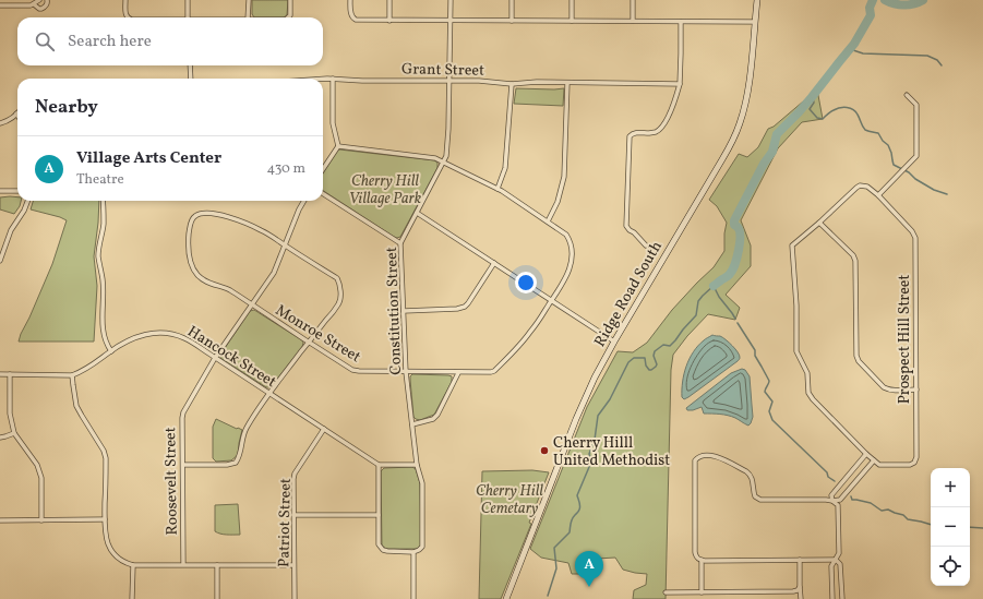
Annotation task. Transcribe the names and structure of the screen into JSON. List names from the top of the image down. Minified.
{"streets":{"main road":["Ridge Road South"],"street":["Grant Street","Constitution Street","Monroe Street","Prospect Hill Street","Hancock Street","Roosevelt Street","Patriot Street"]},"crossings":[["Grant Street","Constitution Street"],["Constitution Street","Monroe Street"],["Monroe Street","Roosevelt Street"],["Hancock Street","Roosevelt Street"],["Hancock Street","Patriot Street"]],"parks":["Cherry Hill Village Park","Cherry Hill Cemetary"],"places":["Cherry Hilll United Methodist"],"page":{"search":"Search here","heading":"Nearby","list":[{"mark":"A","name":"Village Arts Center","note":"Theatre","value":"430 m"}],"map_buttons":["+","−"],"pins":"A"}}
